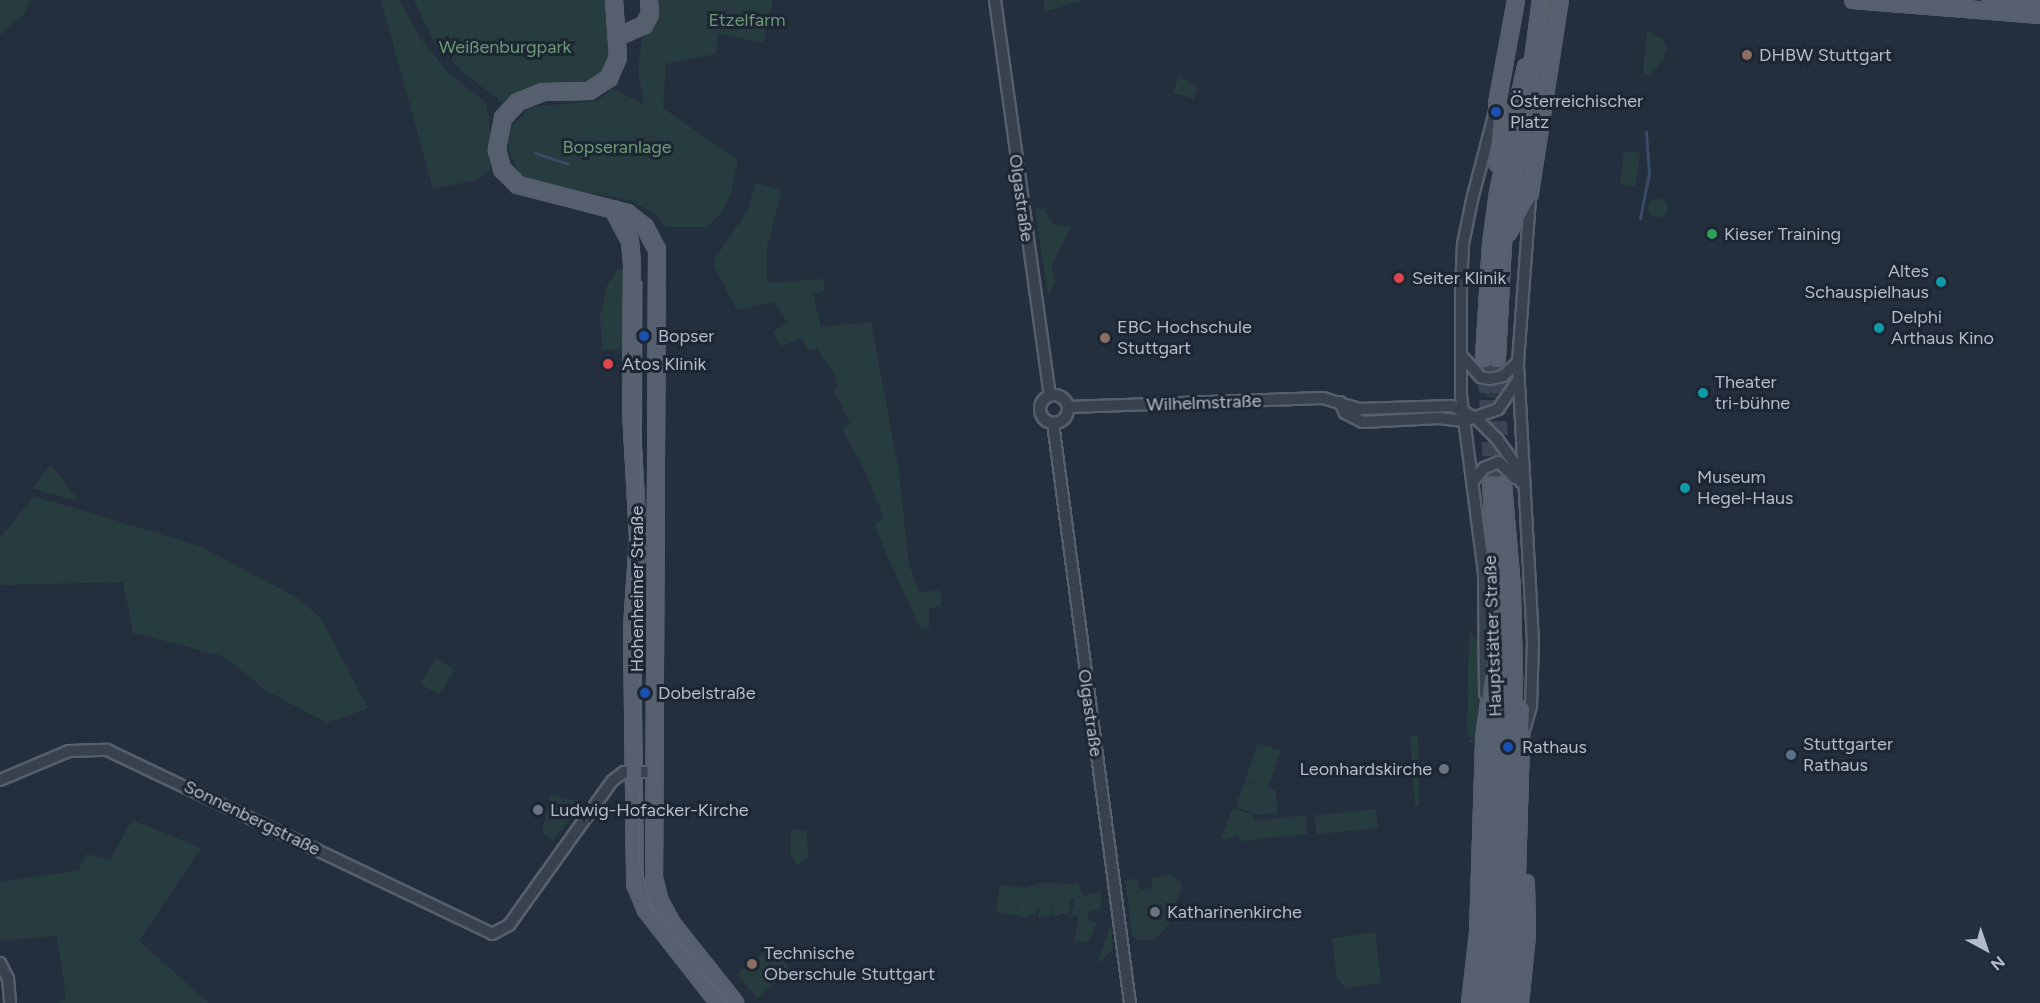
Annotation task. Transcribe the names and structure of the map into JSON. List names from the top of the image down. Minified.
{"streets":{"main road":["Hohenheimer Straße","Hauptstätter Straße"],"street":["Olgastraße","Wilhelmstraße","Sonnenbergstraße"]},"crossings":[["Olgastraße","Wilhelmstraße"],["Hohenheimer Straße","Sonnenbergstraße"]],"parks":["Etzelfarm","Weißenburgpark","Bopseranlage"],"places":["DHBW Stuttgart","Österreichischer Platz","Kieser Training","Seiter Klinik","Altes Schauspielhaus","Delphi Arthaus Kino","Bopser","EBC Hochschule Stuttgart","Atos Klinik","Theater tri-bühne","Museum Hegel-Haus","Dobelstraße","Rathaus","Stuttgarter Rathaus","Leonhardskirche","Ludwig-Hofacker-Kirche","Katharinenkirche","Technische Oberschule Stuttgart"],"north":"bottom right"}
